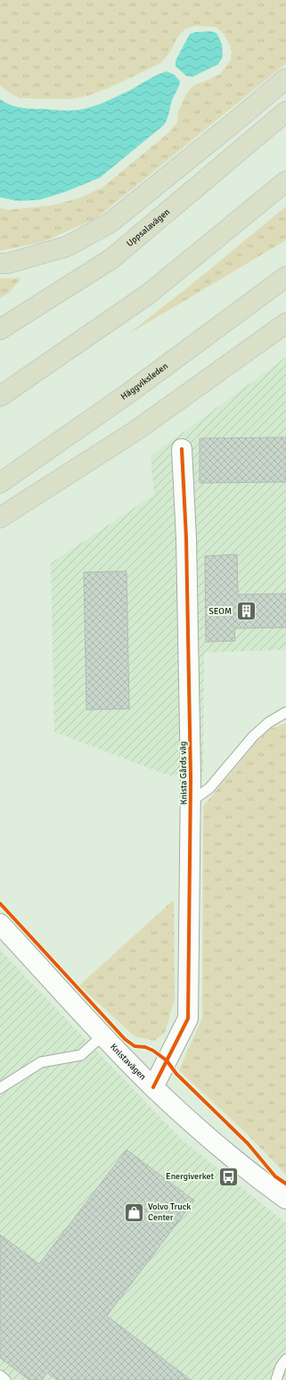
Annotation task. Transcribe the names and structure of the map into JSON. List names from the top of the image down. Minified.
{"streets":{"highway":["Uppsalavägen","Häggviksleden"],"street":["Knista Gårds väg","Knistavägen"]},"crossings":[["Knista Gårds väg","Knistavägen"]],"places":{"building":["SEOM"],"bus stop":["Energiverket"],"shop":["Volvo Truck Center"]}}
